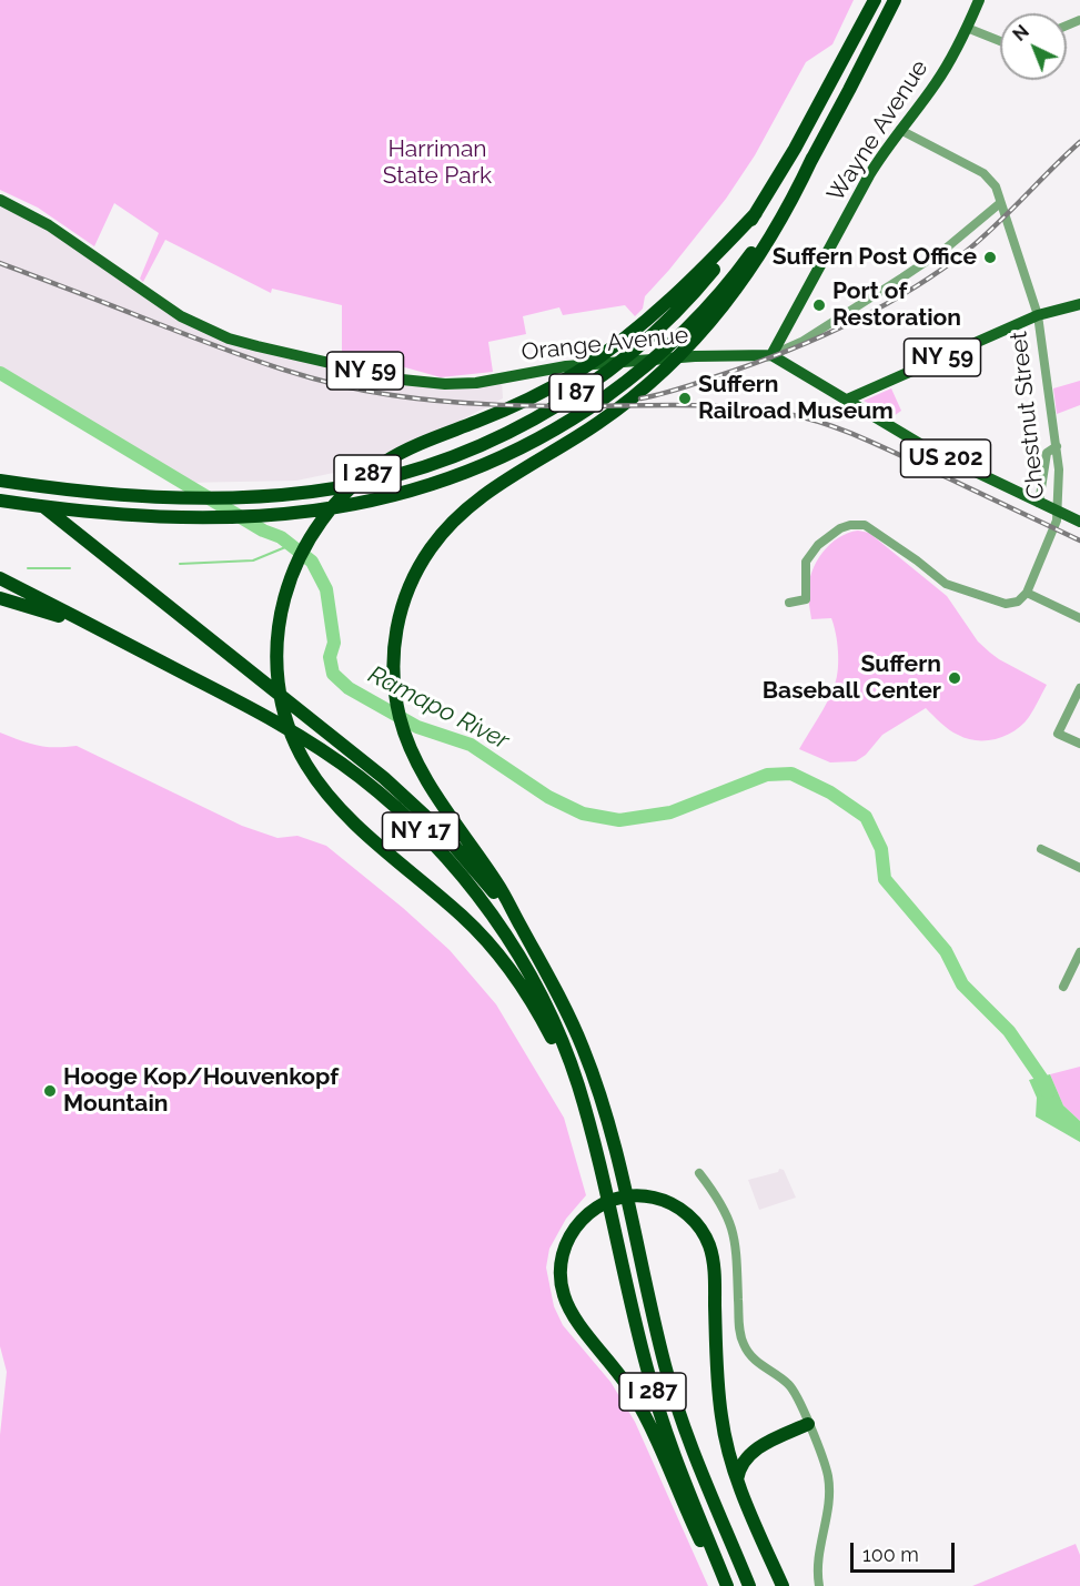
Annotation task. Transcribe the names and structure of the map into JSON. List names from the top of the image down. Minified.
{"streets":{"highway":["I 87","I 287","NY 17"],"main road":["Wayne Avenue","Orange Avenue","NY 59","US 202"],"street":["Chestnut Street"]},"crossings":[["Wayne Avenue","Orange Avenue"],["Wayne Avenue","Chestnut Street"],["Wayne Avenue","US 202"],["Orange Avenue","US 202"],["NY 59","Chestnut Street"],["NY 59","US 202"],["I 87","I 287"],["I 287","NY 17"]],"water":["Ramapo River"],"parks":["Harriman State Park"],"places":["Suffern Post Office","Port of Restoration","Suffern Railroad Museum","Suffern Baseball Center","Hooge Kop/Houvenkopf Mountain"],"scale_bar":"100 m","north":"top left"}
